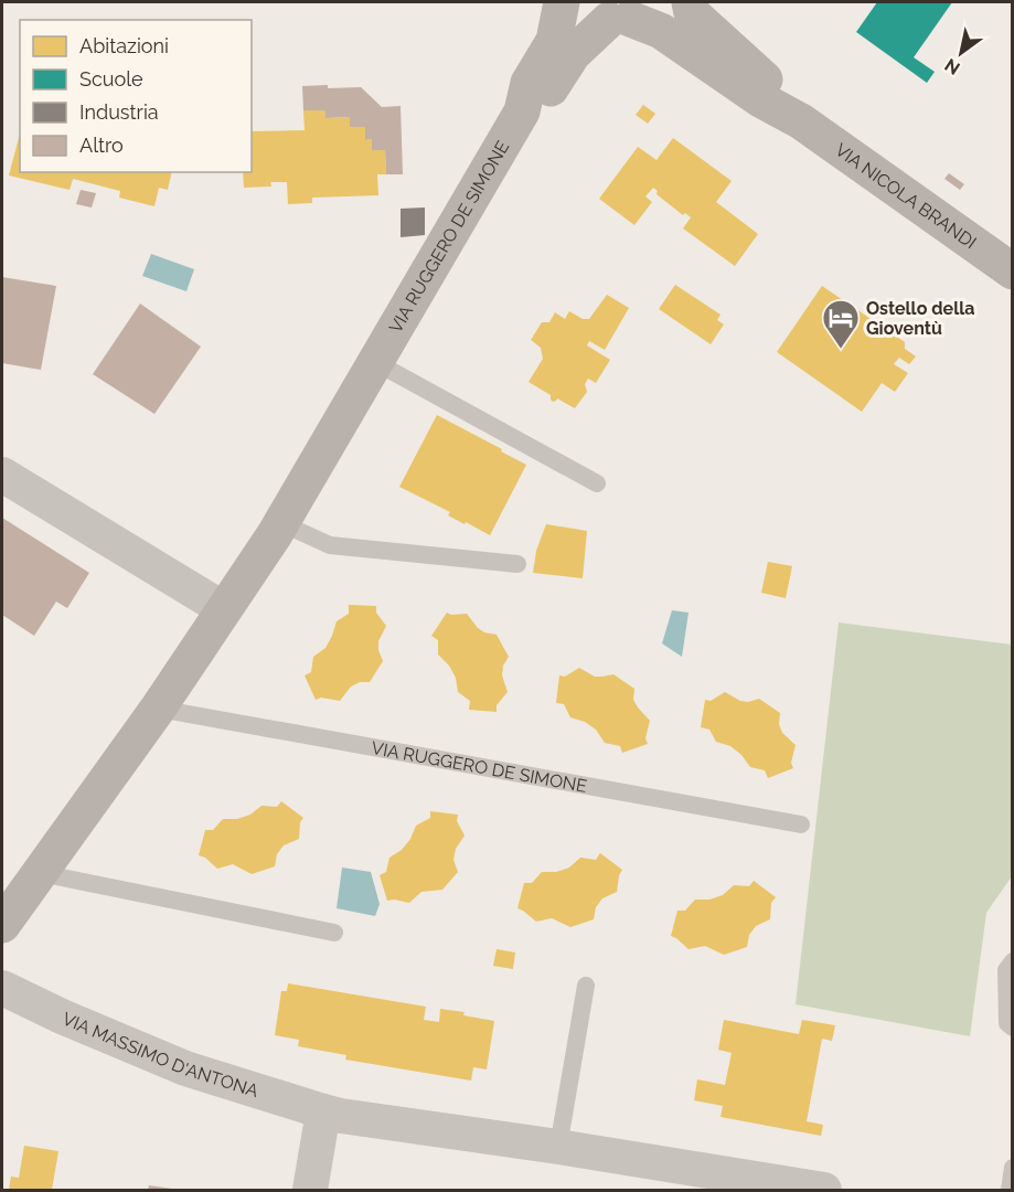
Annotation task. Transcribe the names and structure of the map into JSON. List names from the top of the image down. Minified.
{"streets":{"street":["VIA NICOLA BRANDI","VIA RUGGERO DE SIMONE","VIA MASSIMO D'ANTONA"]},"crossings":[["VIA NICOLA BRANDI","VIA RUGGERO DE SIMONE"]],"places":{"hotel":["Ostello della Gioventù"]},"legend":["Abitazioni","Scuole","Industria","Altro"],"north":"bottom left"}
